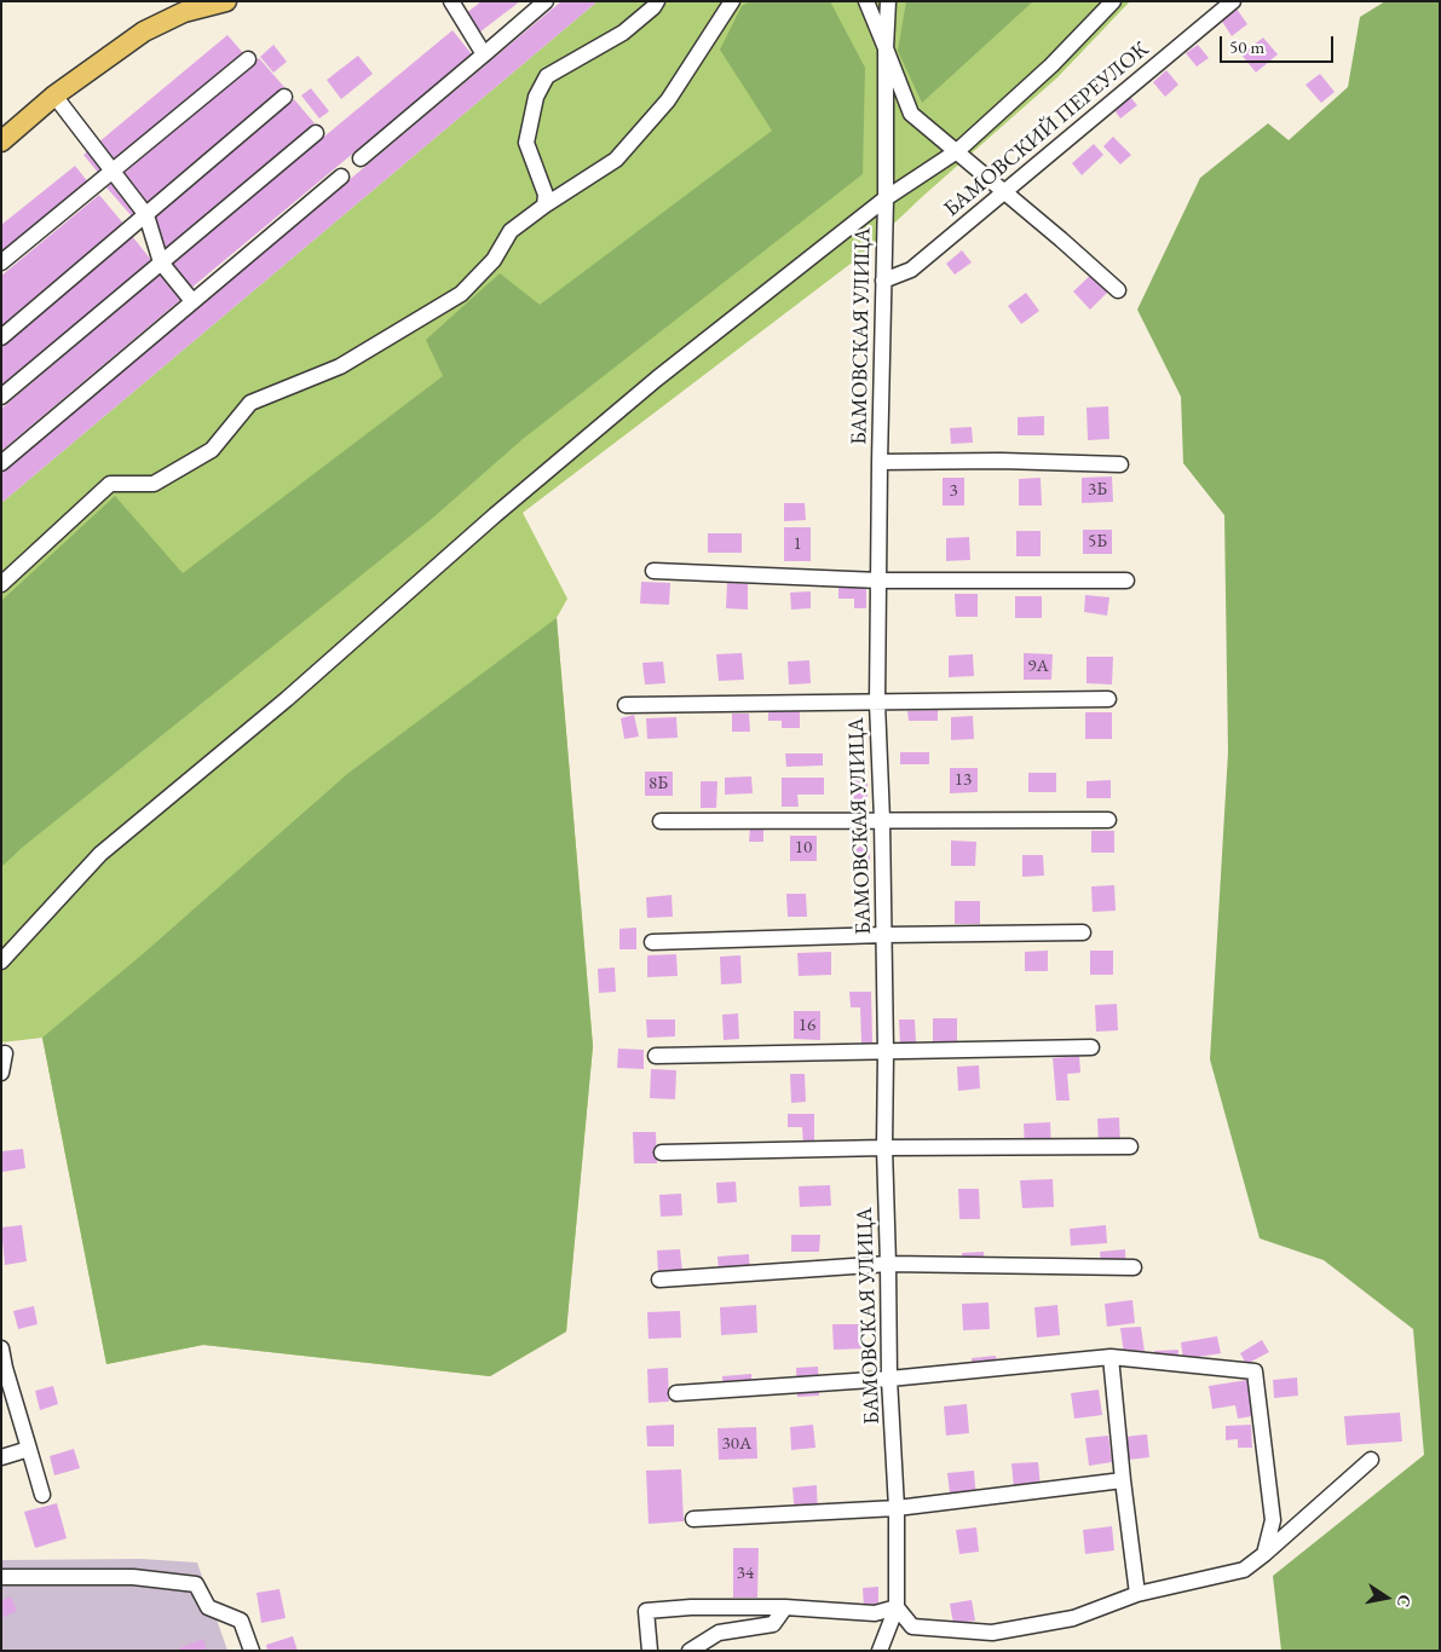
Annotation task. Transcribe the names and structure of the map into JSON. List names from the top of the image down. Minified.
{"streets":{"street":["БАМОВСКИЙ ПЕРЕУЛОК","БАМОВСКАЯ УЛИЦА"]},"crossings":[["БАМОВСКИЙ ПЕРЕУЛОК","БАМОВСКАЯ УЛИЦА"]],"house_numbers":["3Б","3","5Б","1","9А","13","8Б","10","16","30А","34"],"scale_bar":"50 m","north":"right"}
